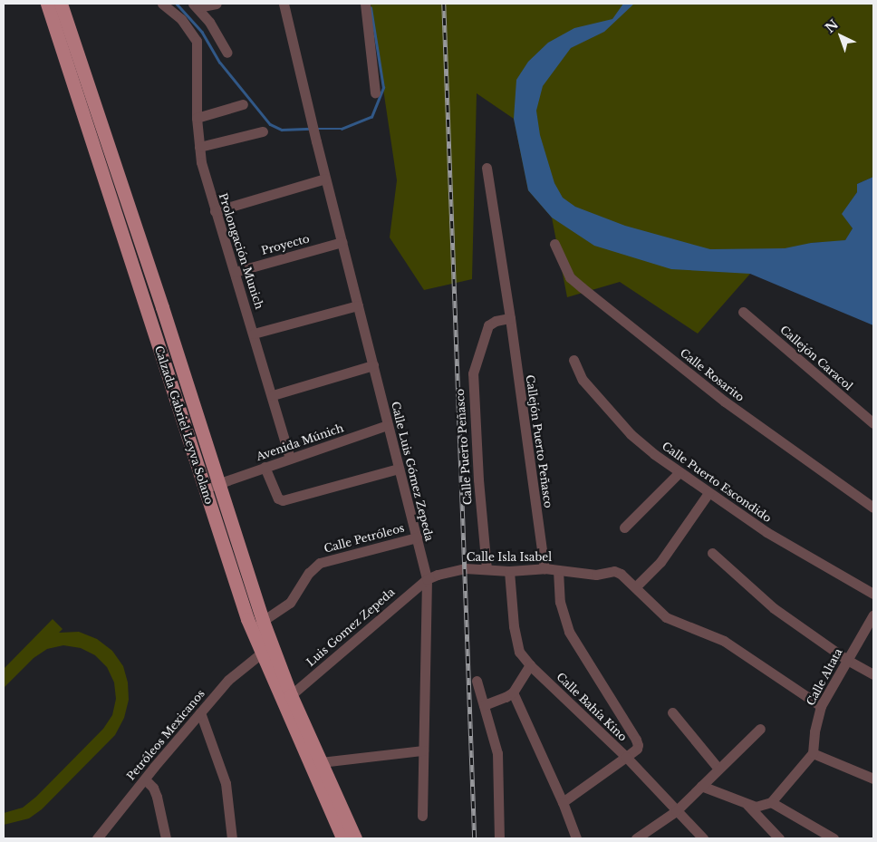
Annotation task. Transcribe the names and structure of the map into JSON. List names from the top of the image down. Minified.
{"streets":{"main road":["Calzada Gabriel Leyva Solano"],"street":["Proyecto","Prolongación Munich","Callejón Caracol","Calle Rosarito","Callejón Puerto Peñasco","Avenida Múnich","Calle Puerto Peñasco","Calle Luis Gómez Zepeda","Calle Puerto Escondido","Calle Petróleos","Calle Isla Isabel","Luis Gomez Zepeda","Calle Altata","Calle Bahía Kino","Petróleos Mexicanos"]},"crossings":[["Proyecto","Prolongación Munich"],["Proyecto","Calle Luis Gómez Zepeda"],["Prolongación Munich","Avenida Múnich"],["Calzada Gabriel Leyva Solano","Avenida Múnich"],["Calzada Gabriel Leyva Solano","Calle Petróleos"],["Calzada Gabriel Leyva Solano","Petróleos Mexicanos"],["Callejón Puerto Peñasco","Calle Puerto Peñasco"],["Callejón Puerto Peñasco","Calle Isla Isabel"],["Avenida Múnich","Calle Luis Gómez Zepeda"],["Calle Puerto Peñasco","Calle Isla Isabel"],["Calle Luis Gómez Zepeda","Calle Petróleos"],["Calle Luis Gómez Zepeda","Calle Isla Isabel"],["Calle Luis Gómez Zepeda","Luis Gomez Zepeda"],["Calle Isla Isabel","Luis Gomez Zepeda"],["Calle Isla Isabel","Calle Altata"],["Calle Isla Isabel","Calle Bahía Kino"]],"north":"top left"}
